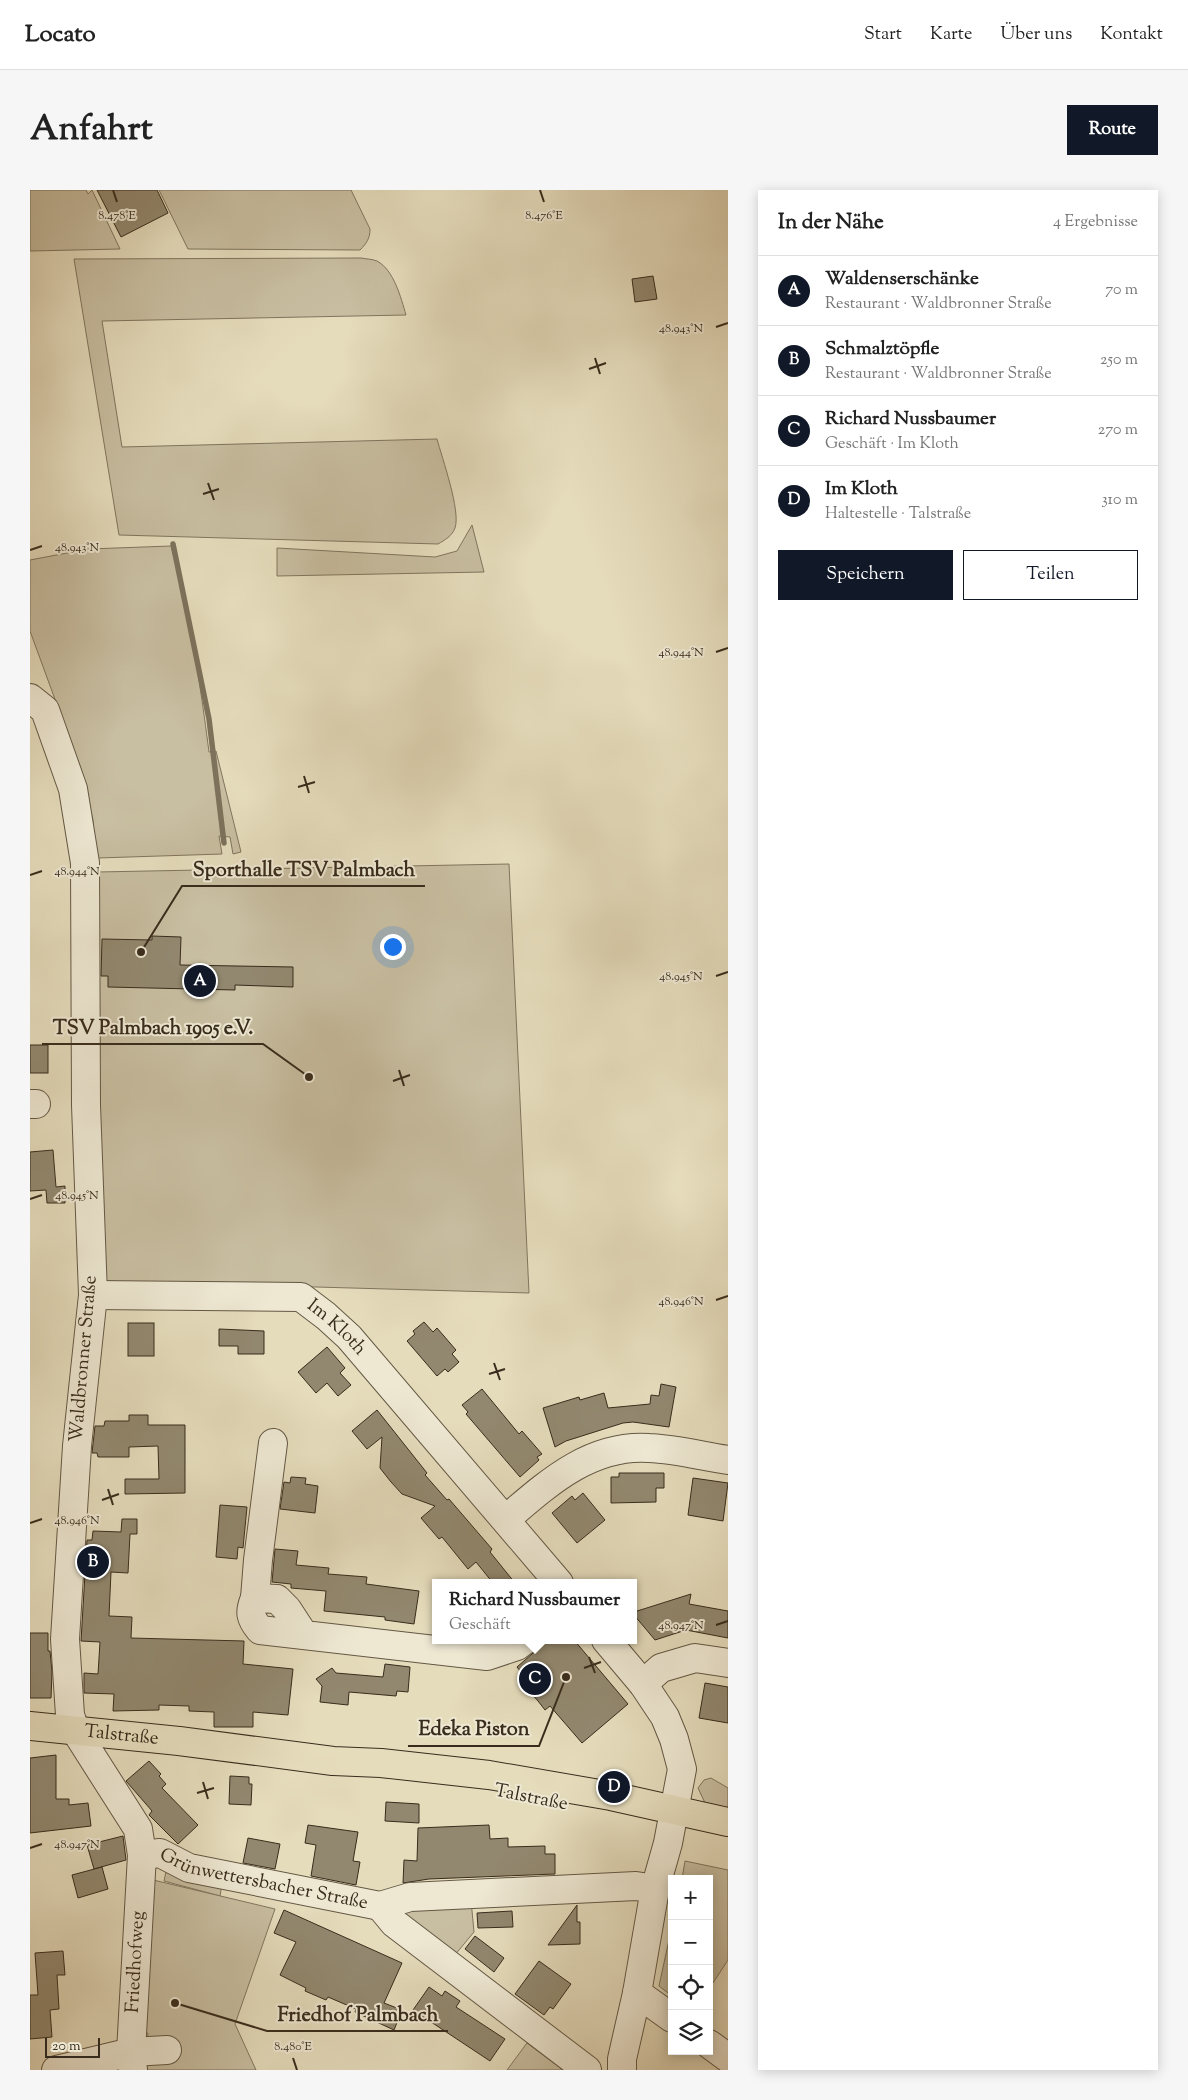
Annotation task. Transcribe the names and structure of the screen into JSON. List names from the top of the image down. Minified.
{"streets":{"main road":["Talstraße"],"street":["Im Kloth","Waldbronner Straße","Grünwettersbacher Straße","Friedhofweg"]},"crossings":[["Im Kloth","Waldbronner Straße"],["Waldbronner Straße","Talstraße"],["Waldbronner Straße","Grünwettersbacher Straße"],["Talstraße","Grünwettersbacher Straße"],["Grünwettersbacher Straße","Friedhofweg"]],"places":["Sporthalle TSV Palmbach","TSV Palmbach 1905 e.V.","Edeka Piston","Friedhof Palmbach"],"scale_bar":"20 m","page":{"header":"Locato","nav":["Start","Karte","Über uns","Kontakt"],"title":"Anfahrt","buttons":["Route",["Speichern","Teilen"]],"heading":["In der Nähe","4 Ergebnisse"],"list":[{"mark":"A","name":"Waldenserschänke","note":"Restaurant · Waldbronner Straße","value":"70 m"},{"mark":"B","name":"Schmalztöpfle","note":"Restaurant · Waldbronner Straße","value":"250 m"},{"mark":"C","name":"Richard Nussbaumer","note":"Geschäft · Im Kloth","value":"270 m"},{"mark":"D","name":"Im Kloth","note":"Haltestelle · Talstraße","value":"310 m"}],"pins":["A","B","C","D"],"popup":["Richard Nussbaumer","Geschäft"],"map_buttons":["+","−"],"scale":"20 m"},"coordinates":["8.478°E","8.476°E","48.943°N","48.944°N","48.945°N","48.946°N","48.947°N","8.480°E"]}
